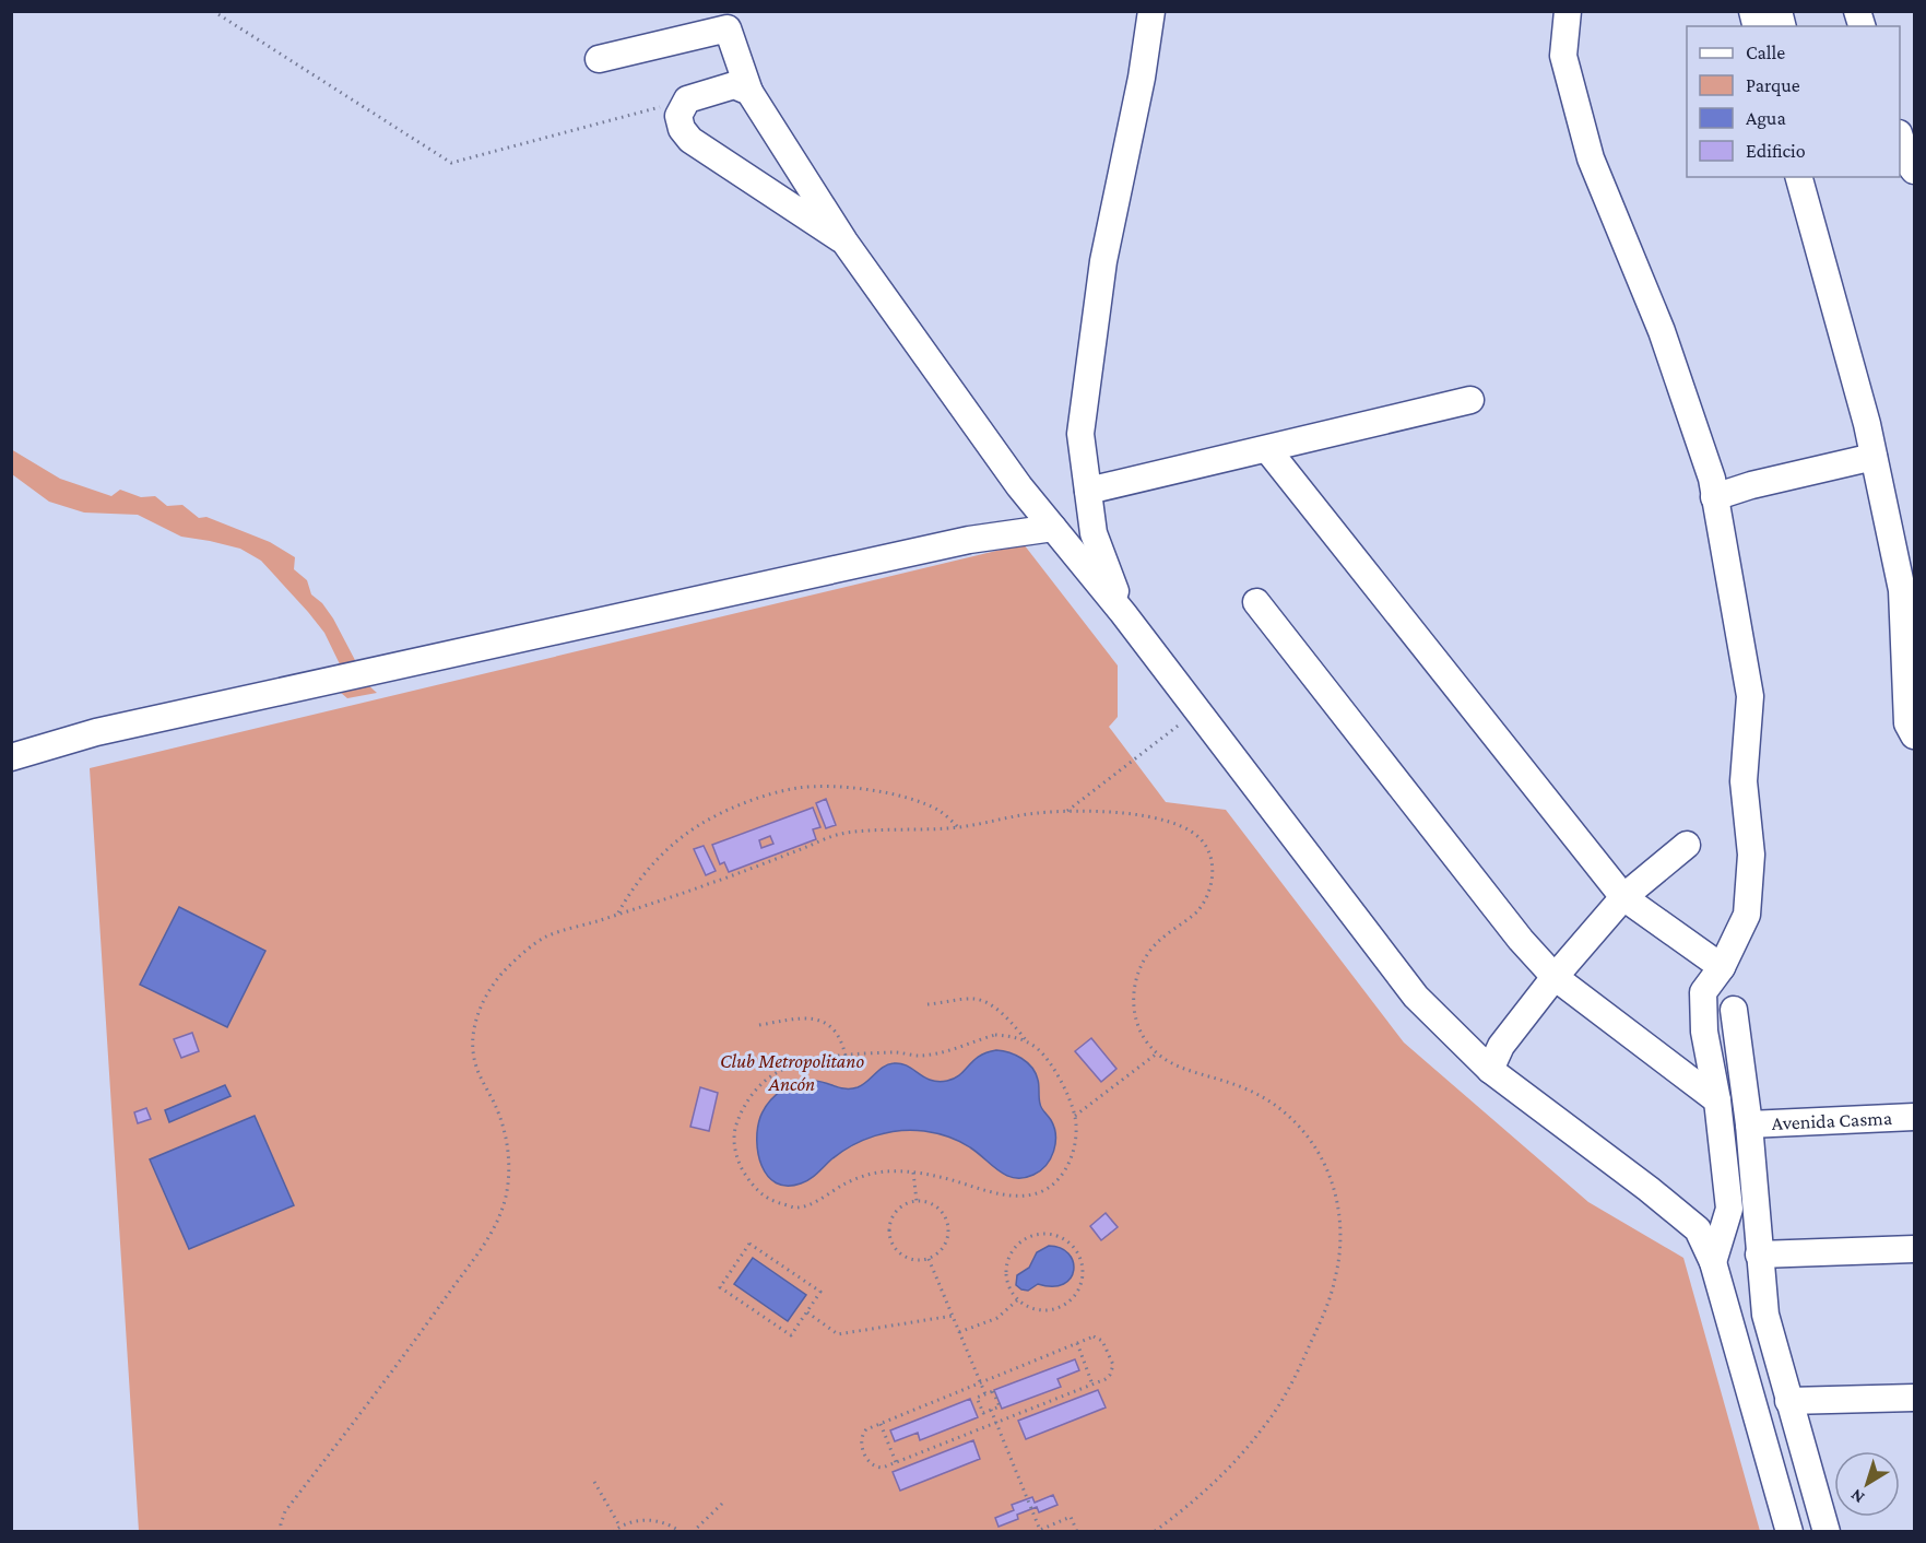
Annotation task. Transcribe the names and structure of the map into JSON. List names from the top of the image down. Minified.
{"streets":{"street":["Avenida Casma"]},"parks":["Club Metropolitano Ancón"],"legend":["Calle","Parque","Agua","Edificio"],"north":"bottom left"}
